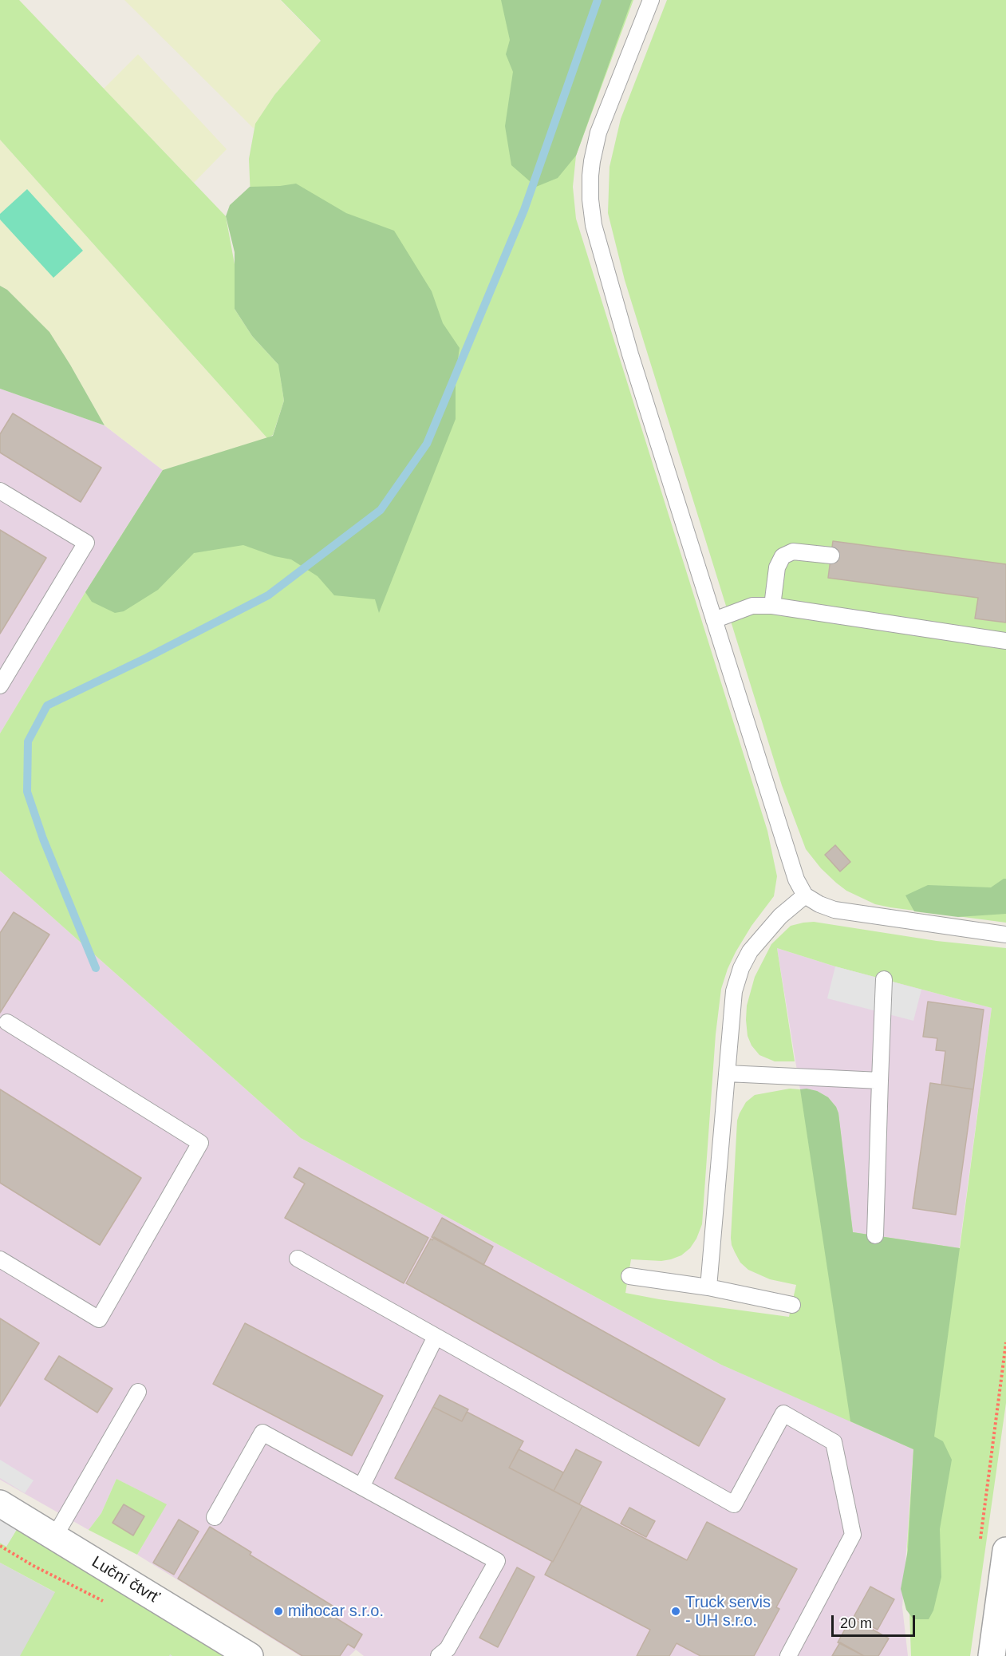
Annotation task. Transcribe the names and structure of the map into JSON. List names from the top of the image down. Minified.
{"streets":{"street":["Luční čtvrť"]},"places":["mihocar s.r.o.","Truck servis - UH s.r.o."],"scale_bar":"20 m"}
